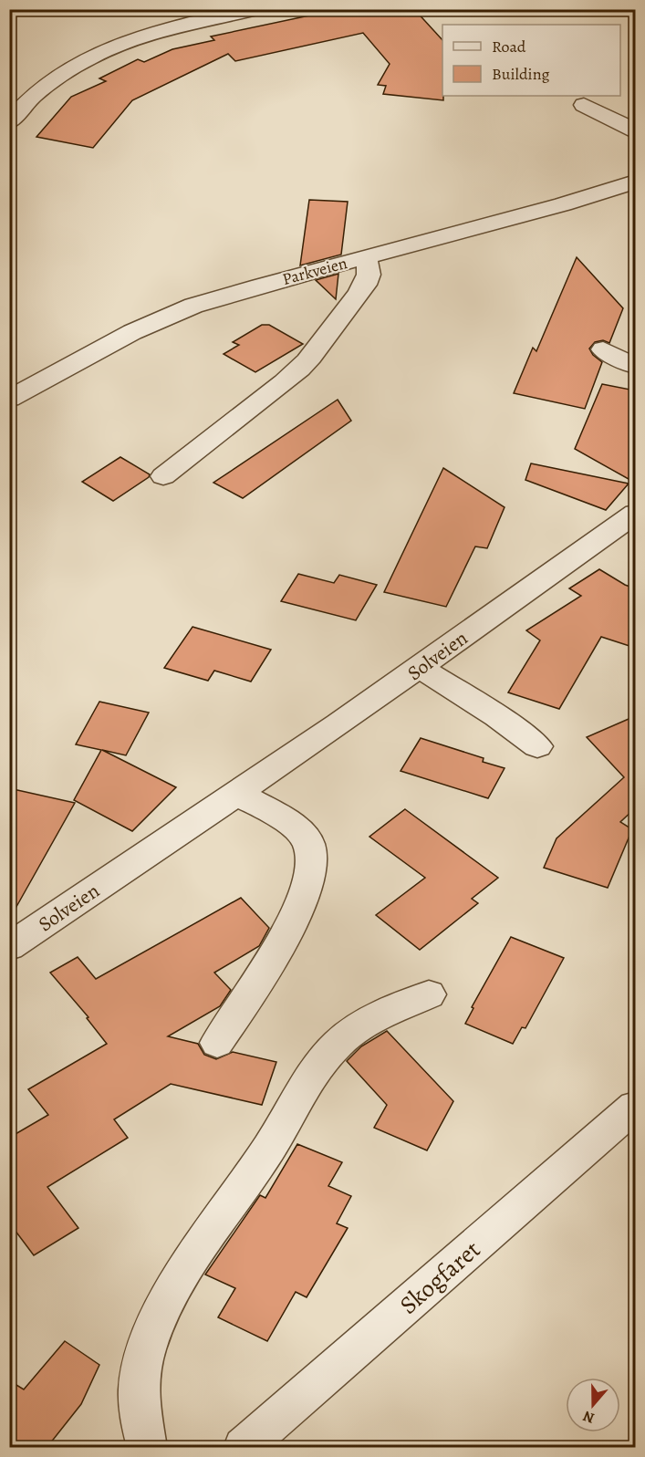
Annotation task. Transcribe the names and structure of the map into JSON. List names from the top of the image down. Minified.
{"streets":{"street":["Parkveien","Solveien","Skogfaret"]},"legend":["Road","Building"],"north":"bottom"}
